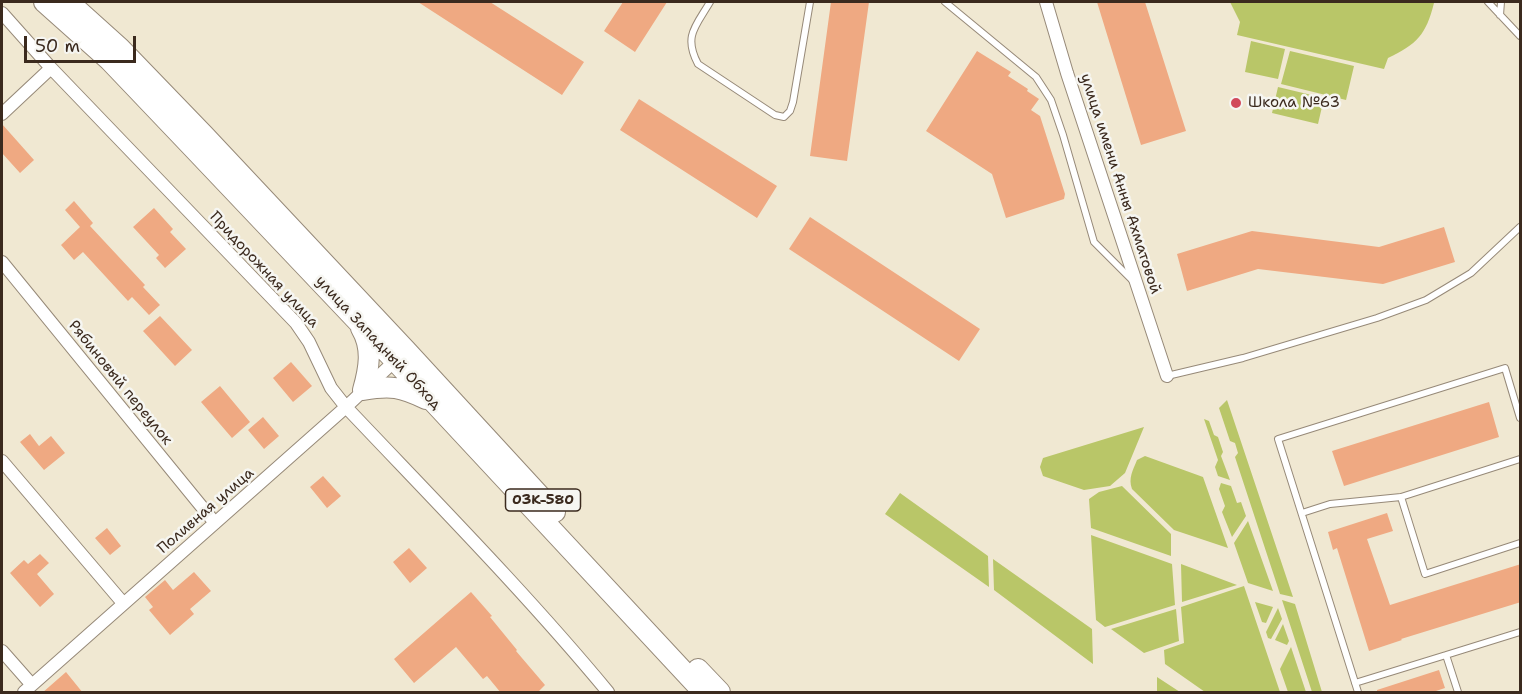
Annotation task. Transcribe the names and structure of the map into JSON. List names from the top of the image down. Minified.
{"streets":{"highway":["улица Западный Обход","03К-580"],"street":["улица имени Анны Ахматовой","Придорожная улица","Рябиновый переулок","Поливная улица"]},"crossings":[["Придорожная улица","Поливная улица"],["улица Западный Обход","Поливная улица"],["Рябиновый переулок","Поливная улица"]],"places":["Школа №63"],"scale_bar":"50 m"}
